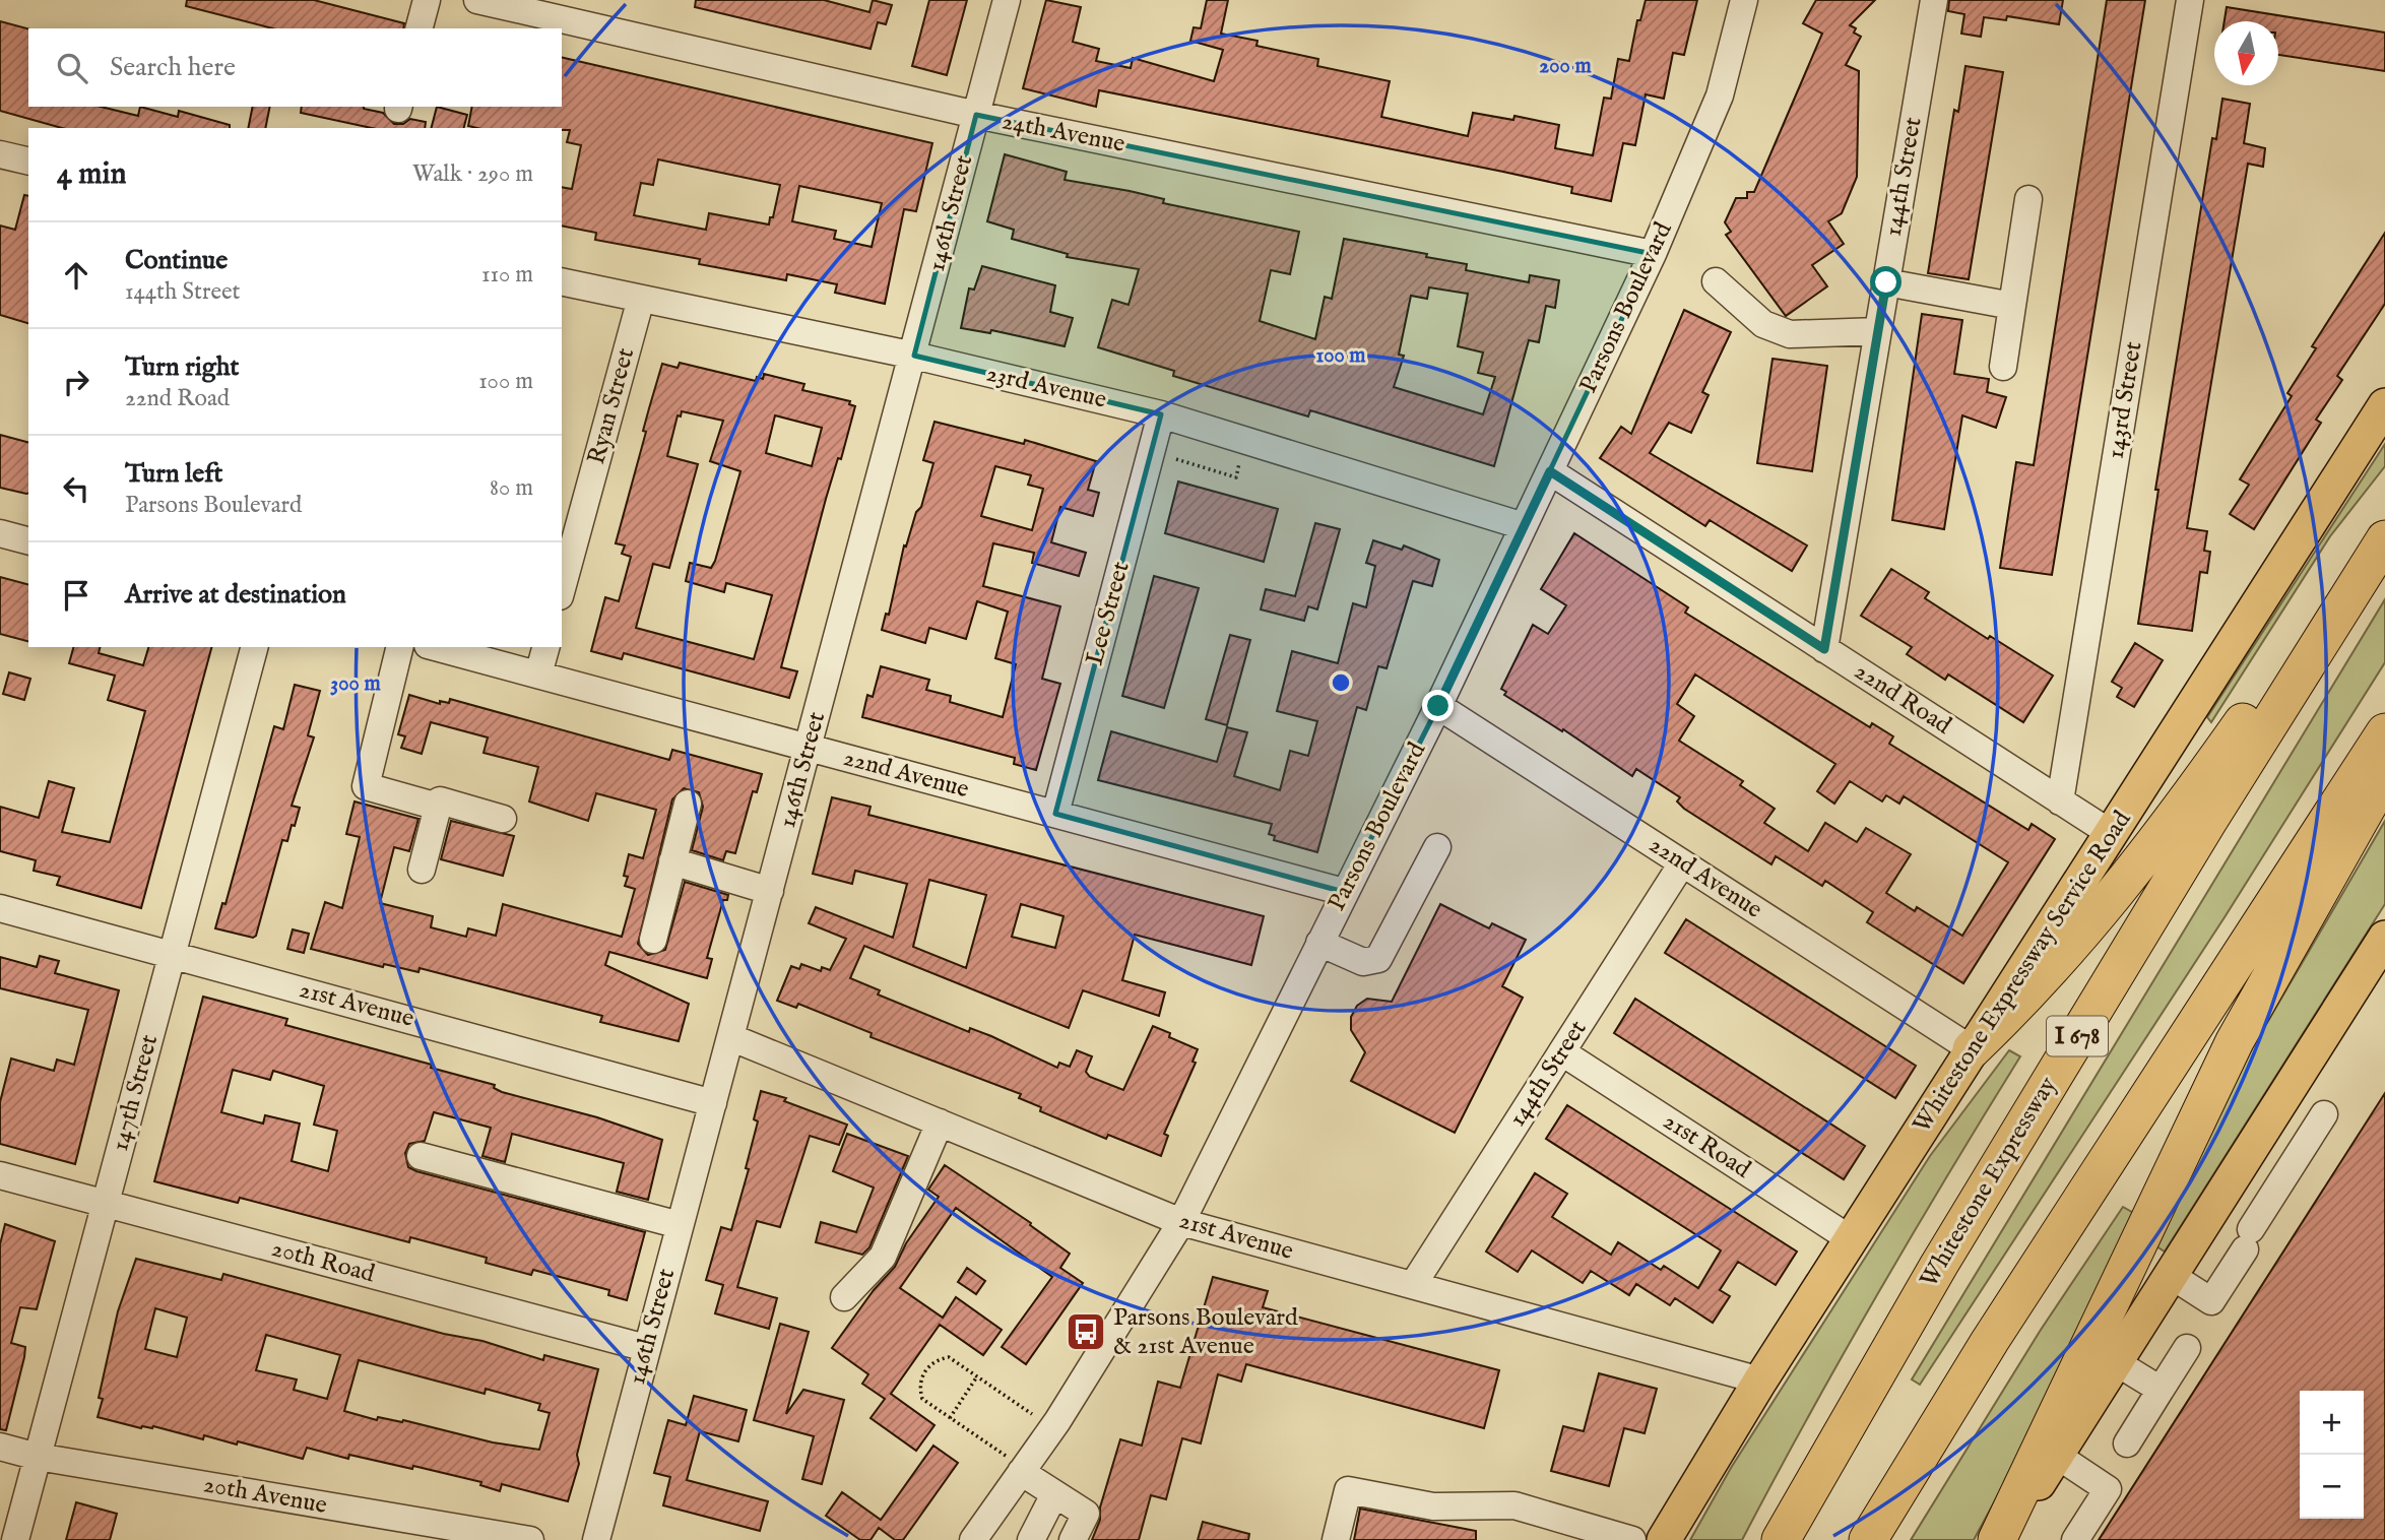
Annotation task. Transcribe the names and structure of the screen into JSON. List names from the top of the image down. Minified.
{"streets":{"highway":["I 678","Whitestone Expressway"],"main road":["Whitestone Expressway Service Road"],"street":["24th Avenue","144th Street","146th Street","Parsons Boulevard","23rd Avenue","143rd Street","Ryan Street","Lee Street","22nd Road","22nd Avenue","21st Avenue","147th Street","21st Road","20th Road","20th Avenue"]},"crossings":[["24th Avenue","146th Street"],["24th Avenue","Parsons Boulevard"],["144th Street","22nd Road"],["144th Street","22nd Avenue"],["144th Street","21st Avenue"],["144th Street","21st Road"],["146th Street","23rd Avenue"],["146th Street","22nd Avenue"],["146th Street","21st Avenue"],["146th Street","20th Road"],["Parsons Boulevard","23rd Avenue"],["Parsons Boulevard","22nd Road"],["Parsons Boulevard","22nd Avenue"],["Parsons Boulevard","21st Avenue"],["23rd Avenue","Ryan Street"],["23rd Avenue","Lee Street"],["143rd Street","22nd Road"],["Lee Street","22nd Avenue"],["22nd Road","Whitestone Expressway Service Road"],["22nd Avenue","Whitestone Expressway Service Road"],["Whitestone Expressway Service Road","21st Avenue"],["Whitestone Expressway Service Road","21st Road"],["21st Avenue","147th Street"],["147th Street","20th Road"],["147th Street","20th Avenue"]],"places":{"bus stop":["Parsons Boulevard & 21st Avenue"]},"north":"bottom","page":{"search":"Search here","heading":["4 min","Walk · 290 m"],"list":[["Continue","144th Street","110 m"],["Turn right","22nd Road","100 m"],["Turn left","Parsons Boulevard","80 m"],"Arrive at destination"],"map_buttons":["+","−"]},"rings":["200 m","100 m","300 m"]}
